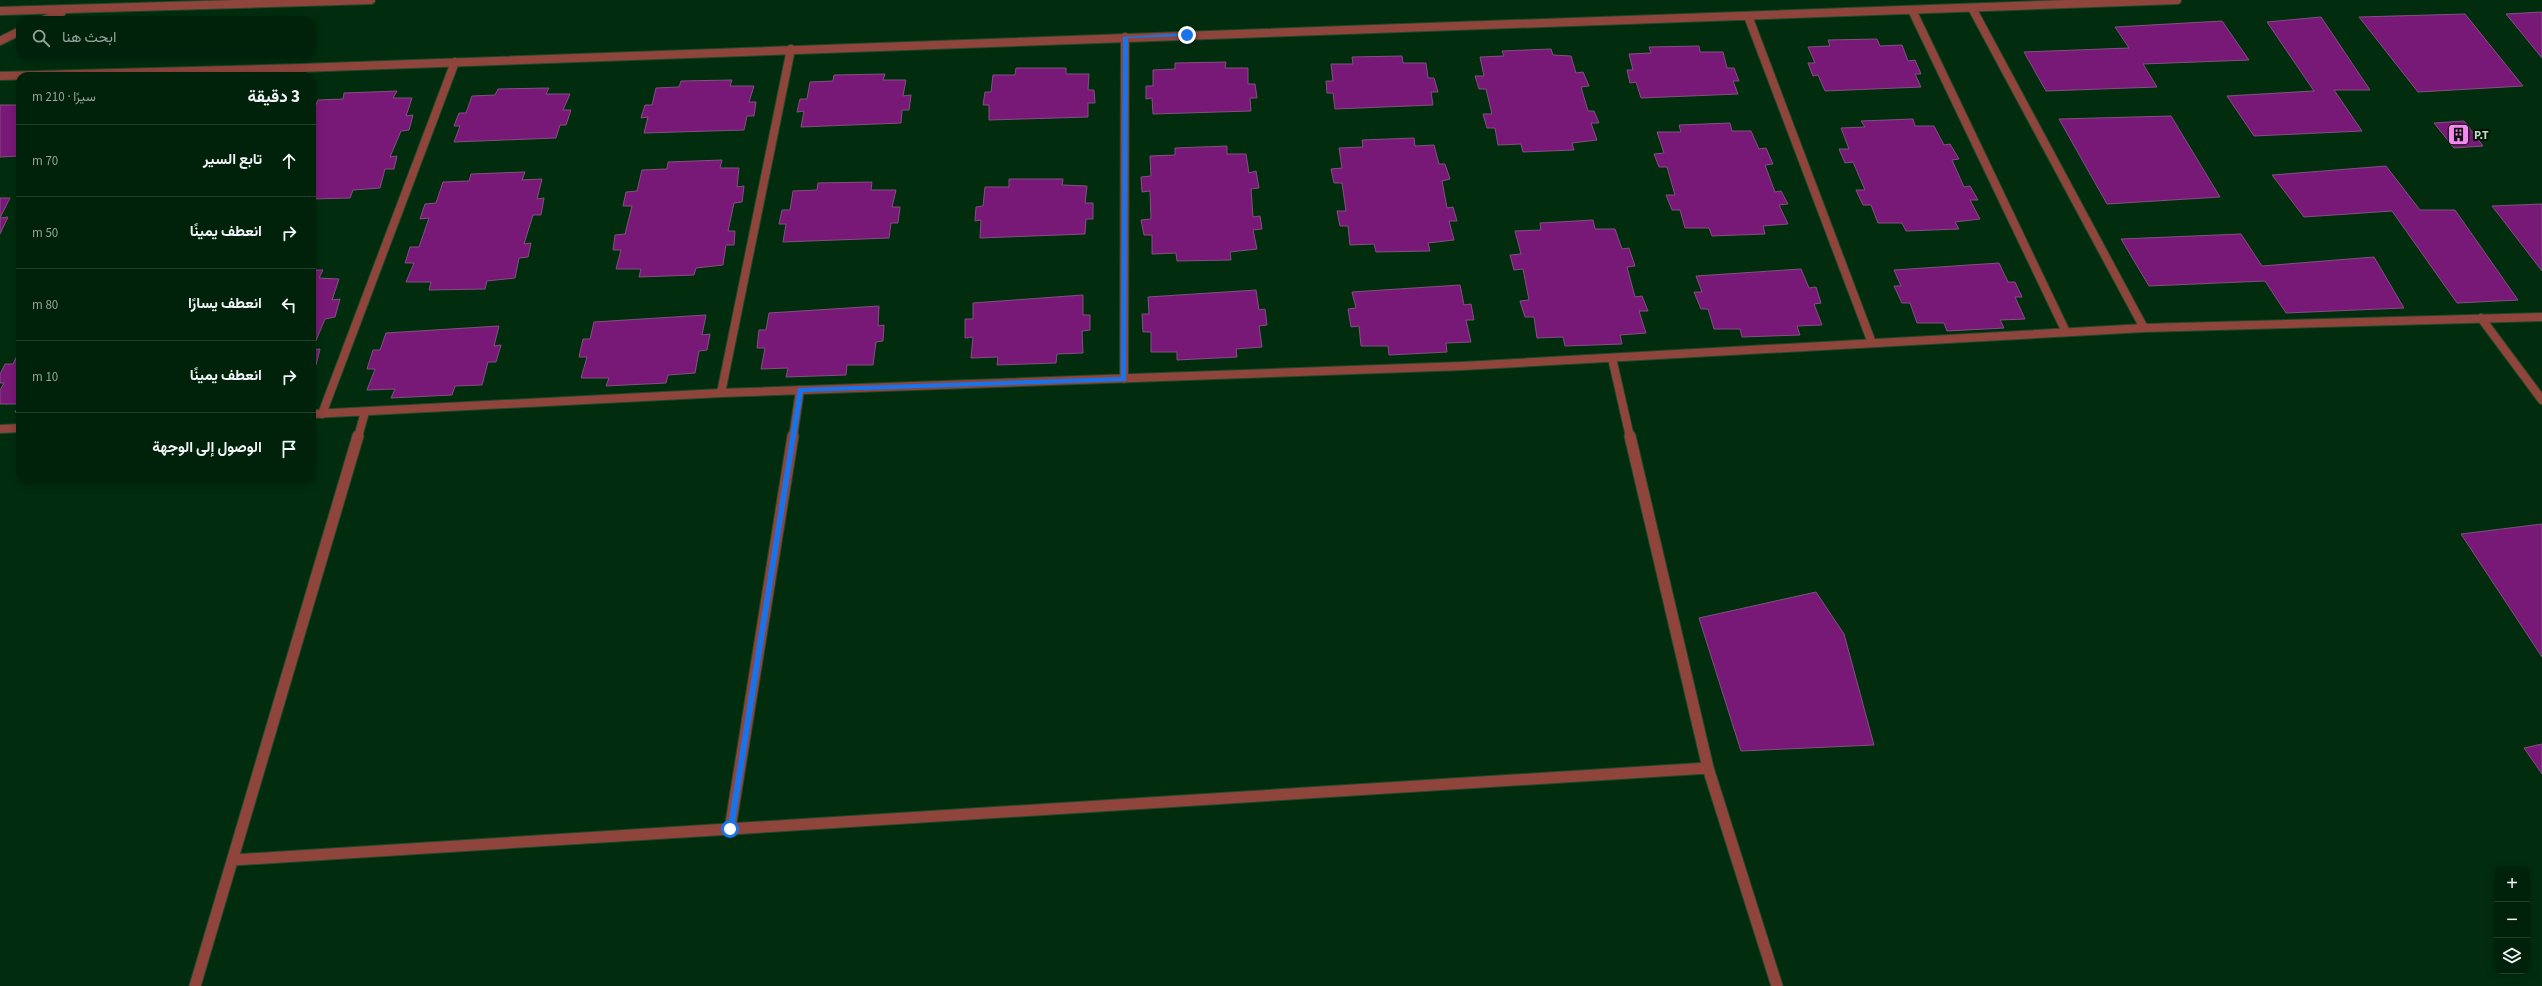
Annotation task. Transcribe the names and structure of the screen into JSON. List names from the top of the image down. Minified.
{"places":{"building":["P.T"]},"page":{"search":"ابحث هنا","heading":["3 دقيقة","سيرًا · 210 m"],"list":[["تابع السير","70 m"],["انعطف يمينًا","50 m"],["انعطف يسارًا","80 m"],["انعطف يمينًا","10 m"],"الوصول إلى الوجهة"],"map_buttons":["+","−"]}}
